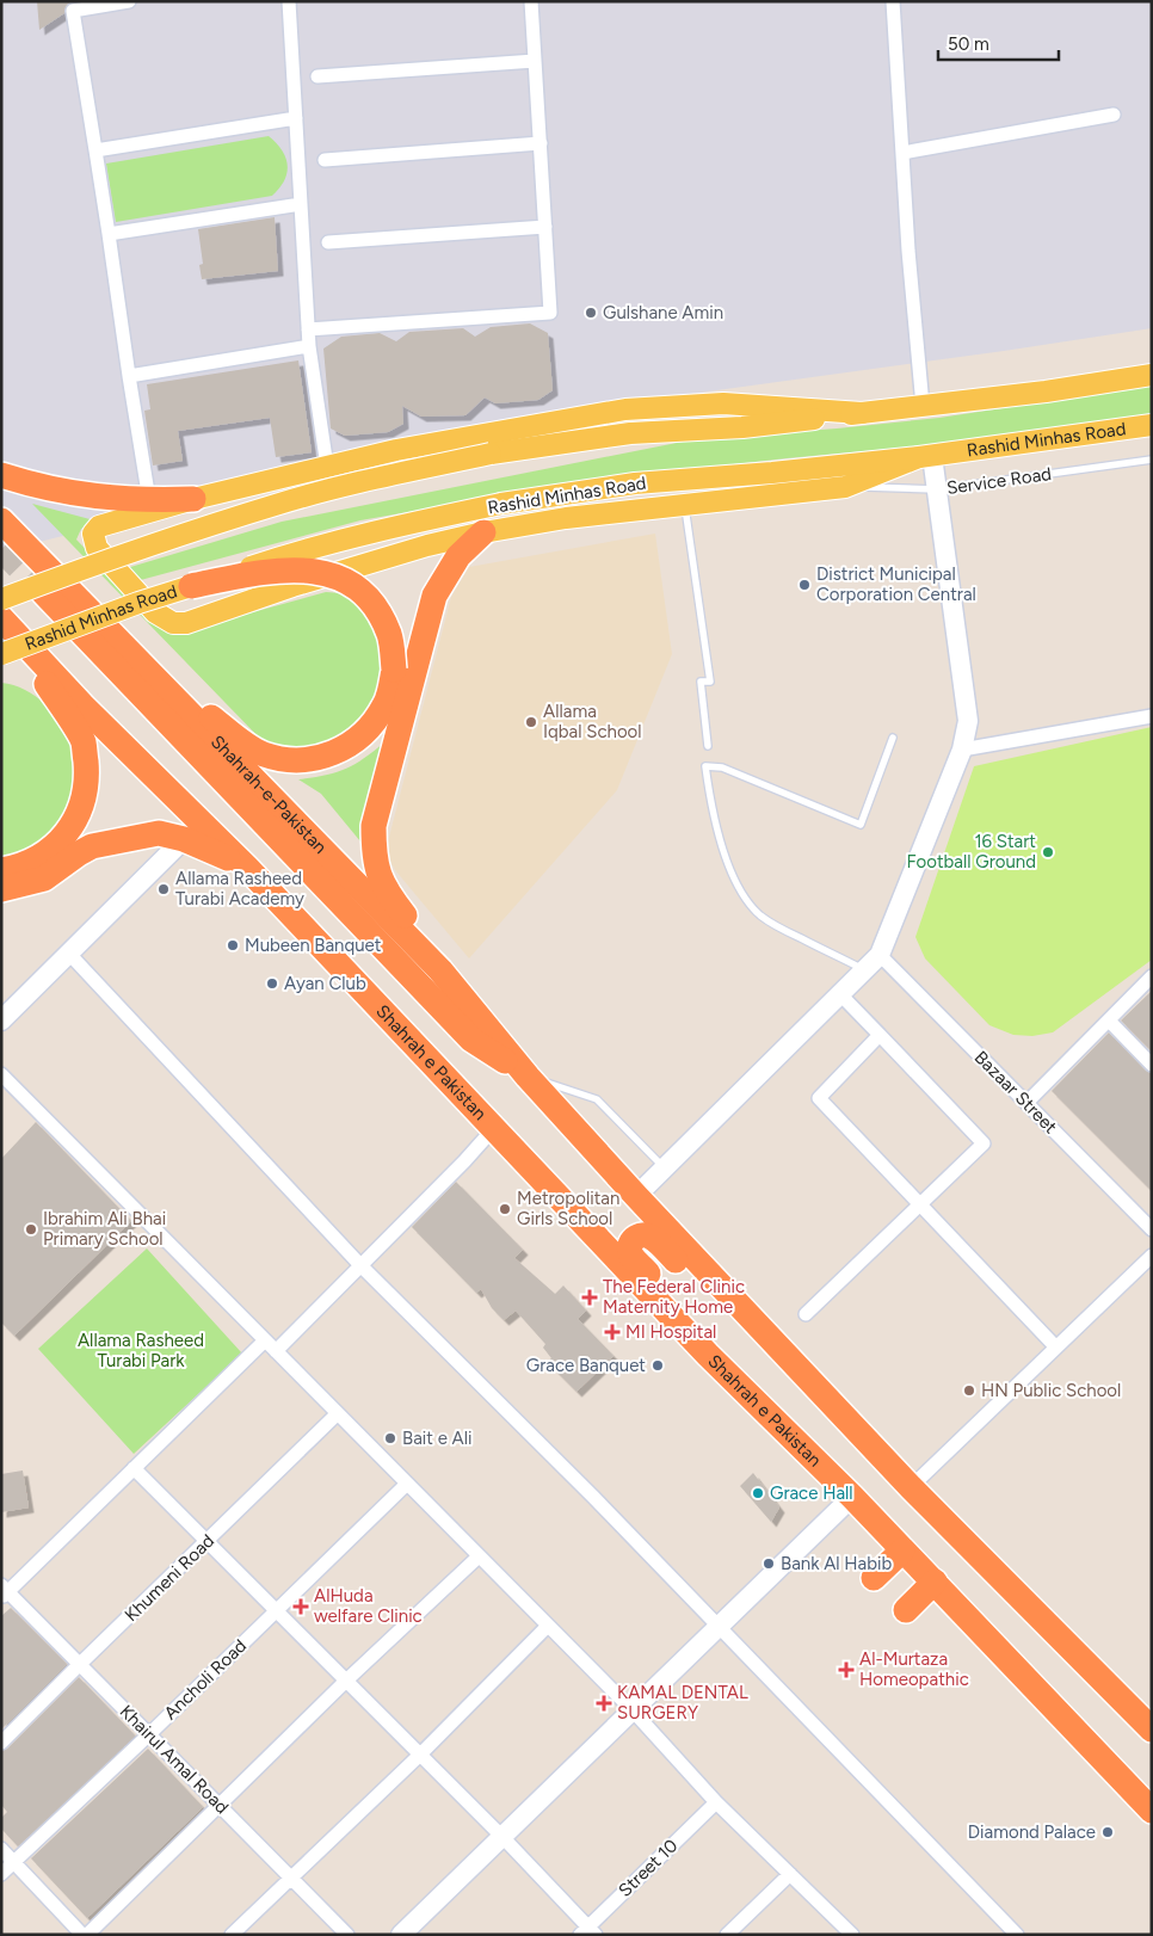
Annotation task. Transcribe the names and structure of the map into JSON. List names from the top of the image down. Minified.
{"streets":{"highway":["Shahrah-e-Pakistan","Shahrah e Pakistan"],"main road":["Rashid Minhas Road"],"street":["Bazaar Street","Khumeni Road","Ancholi Road","Khairul Amal Road","Street 10"],"lane":["Service Road"]},"crossings":[["Khumeni Road","Khairul Amal Road"],["Ancholi Road","Khairul Amal Road"]],"parks":["Allama Rasheed Turabi Park"],"places":{"other":["Gulshane Amin","District Municipal Corporation Central","Allama Iqbal School","16 Start Football Ground","Allama Rasheed Turabi Academy","Mubeen Banquet","Ayan Club","Metropolitan Girls School","Ibrahim Ali Bhai Primary School","Grace Banquet","HN Public School","Bait e Ali","Grace Hall","Bank Al Habib","Diamond Palace"],"health":["The Federal Clinic Maternity Home","MI Hospital","AlHuda welfare Clinic","Al-Murtaza Homeopathic","KAMAL DENTAL SURGERY"]},"scale_bar":"50 m"}
